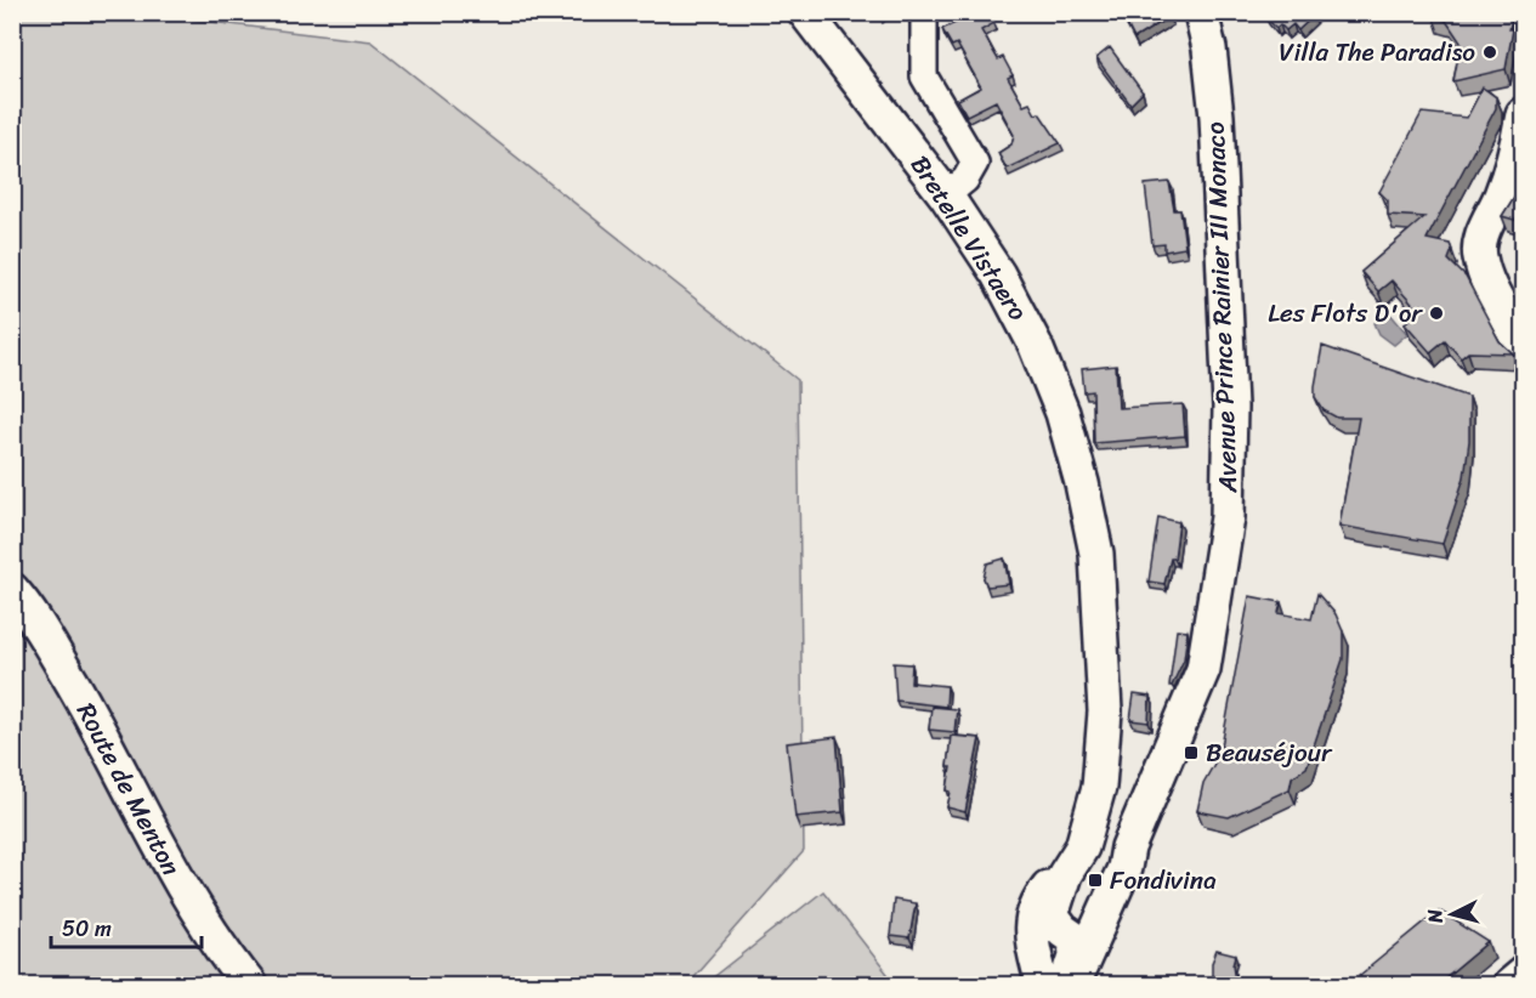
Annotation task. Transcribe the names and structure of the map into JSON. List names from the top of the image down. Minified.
{"streets":{"main road":["Bretelle Vistaero","Avenue Prince Rainier III Monaco","Route de Menton"]},"crossings":[["Bretelle Vistaero","Avenue Prince Rainier III Monaco"]],"places":{"other":["Villa The Paradiso","Les Flots D'or"],"transit":["Beauséjour","Fondivina"]},"scale_bar":"50 m","north":"left"}
